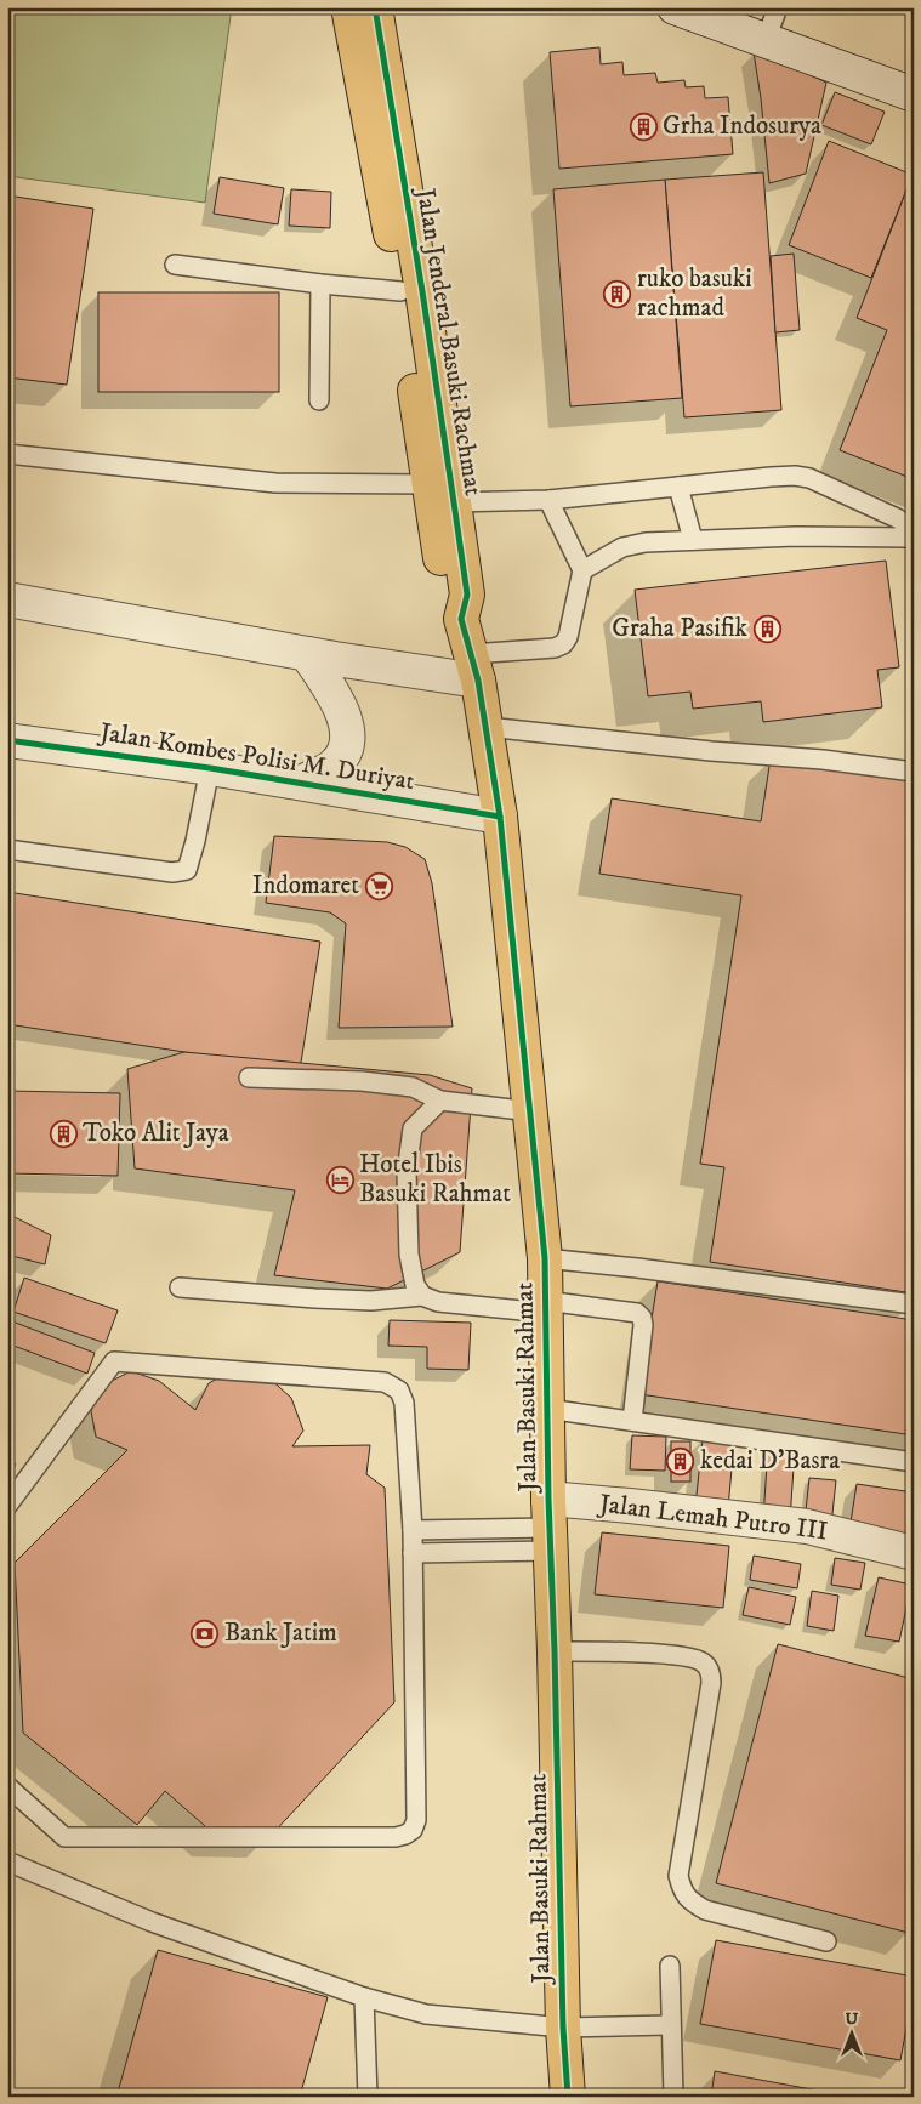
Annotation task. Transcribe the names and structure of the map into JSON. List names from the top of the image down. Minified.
{"streets":{"main road":["Jalan Jenderal Basuki Rachmat","Jalan Basuki Rahmat"],"street":["Jalan Kombes Polisi M. Duriyat","Jalan Lemah Putro III"]},"crossings":[["Jalan Jenderal Basuki Rachmat","Jalan Basuki Rahmat"],["Jalan Kombes Polisi M. Duriyat","Jalan Basuki Rahmat"],["Jalan Basuki Rahmat","Jalan Lemah Putro III"]],"places":{"building":["Grha Indosurya","ruko basuki rachmad","Graha Pasifik","Toko Alit Jaya","kedai D'Basra"],"supermarket":["Indomaret"],"hotel":["Hotel Ibis Basuki Rahmat"],"bank":["Bank Jatim"]},"north":"top"}
